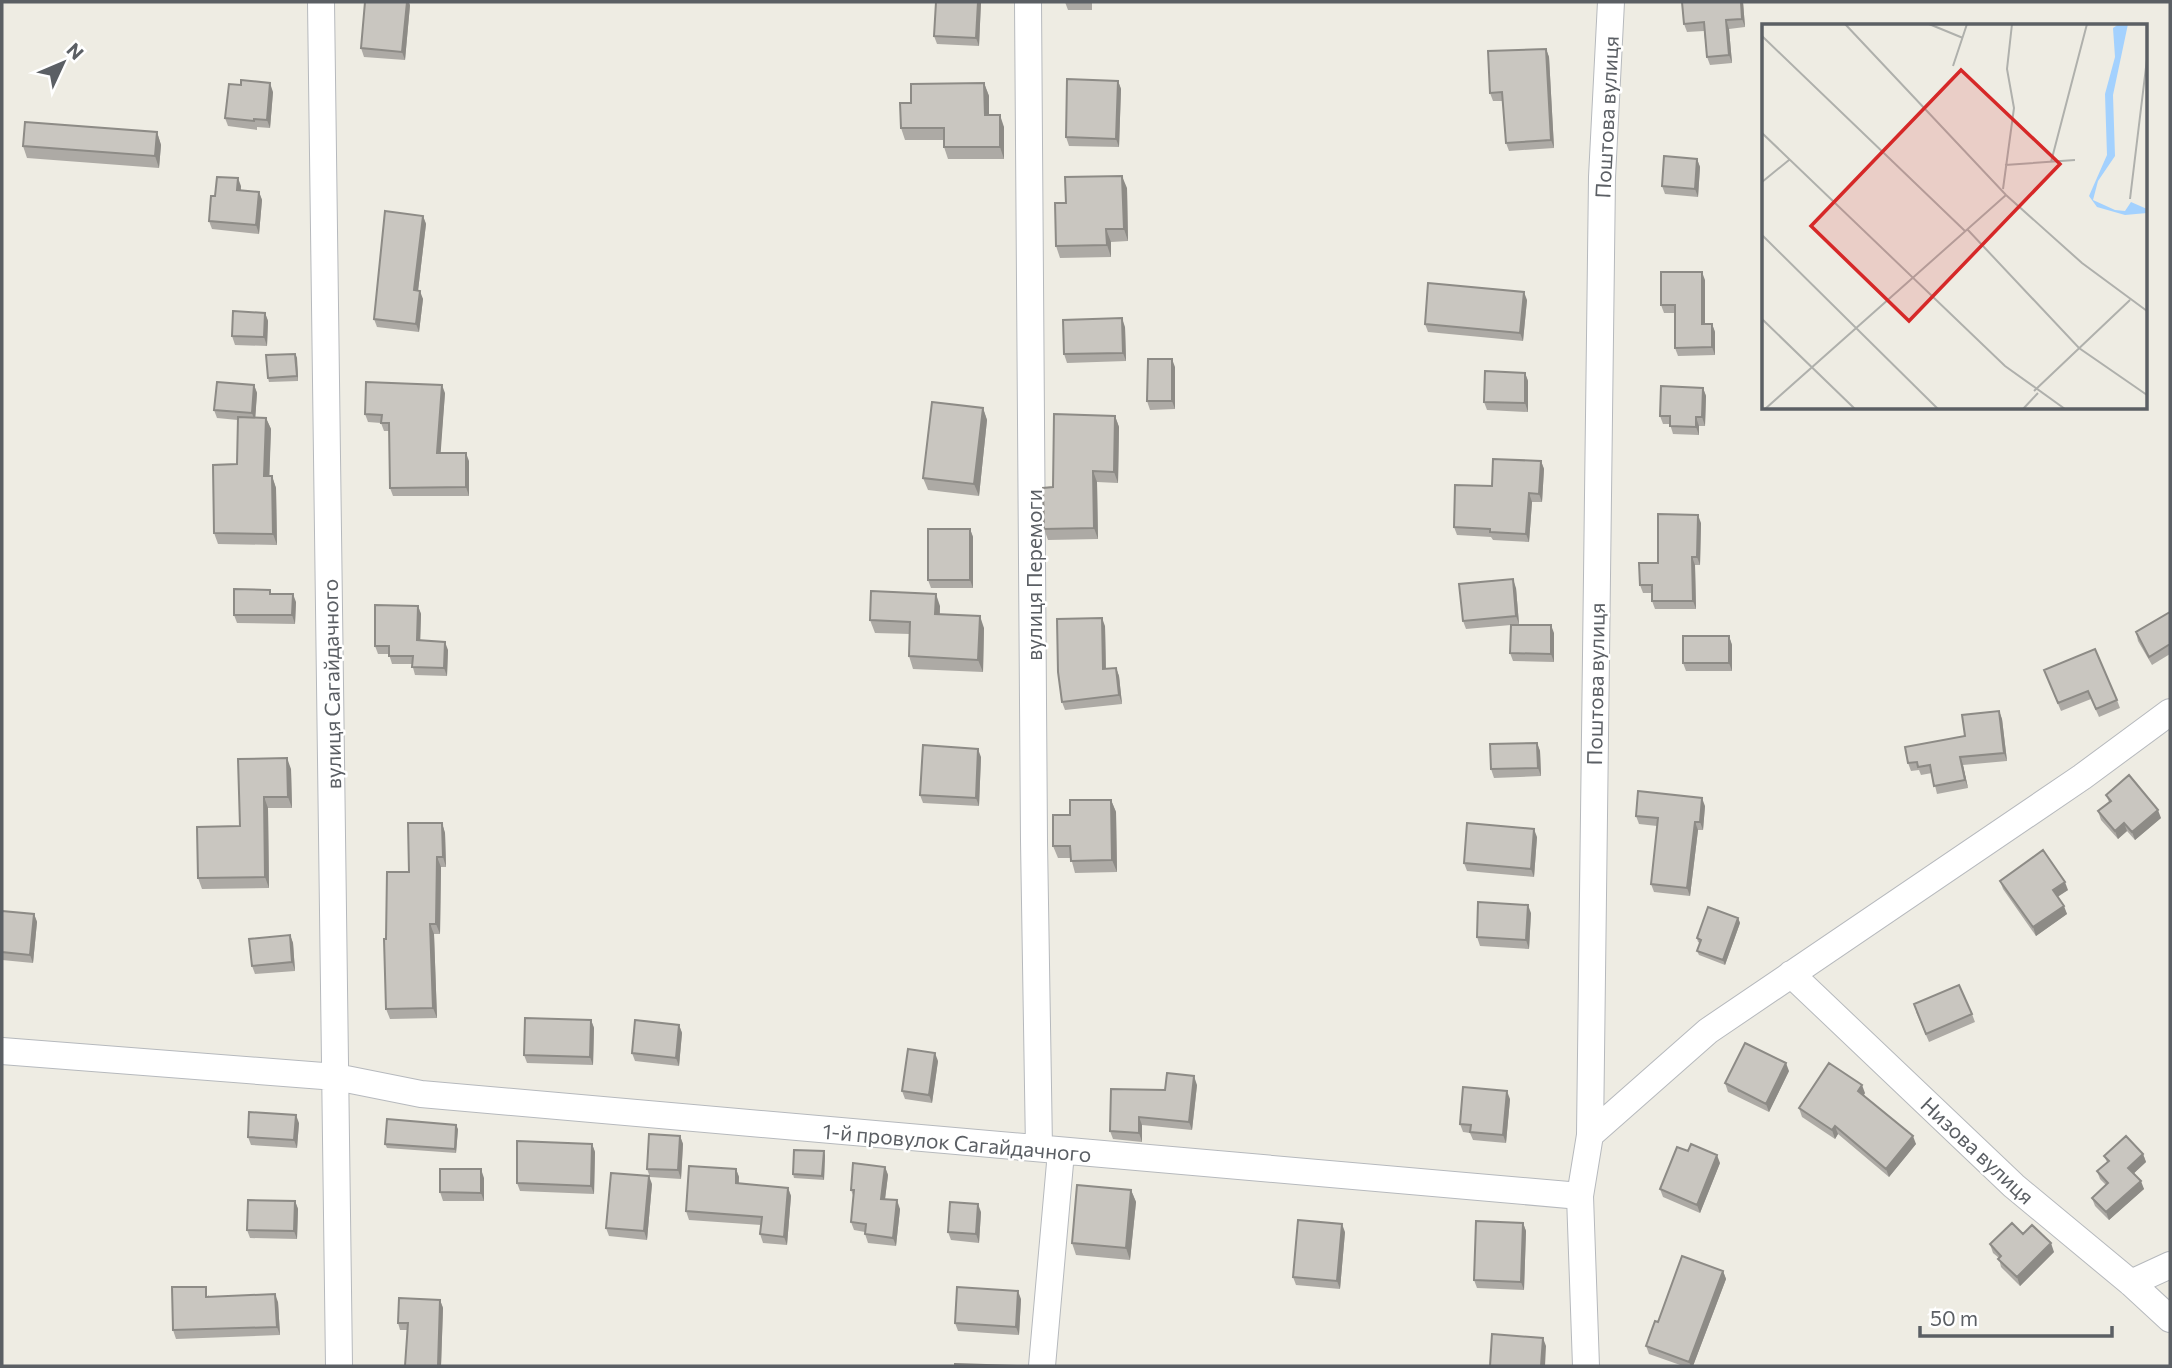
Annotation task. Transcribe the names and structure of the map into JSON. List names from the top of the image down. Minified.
{"streets":{"street":["Поштова вулиця","вулиця Перемоги","вулиця Сагайдачного","1-й провулок Сагайдачного","Низова вулиця"]},"crossings":[["Поштова вулиця","1-й провулок Сагайдачного"],["вулиця Перемоги","1-й провулок Сагайдачного"],["вулиця Сагайдачного","1-й провулок Сагайдачного"]],"scale_bar":"50 m","north":"top right"}
